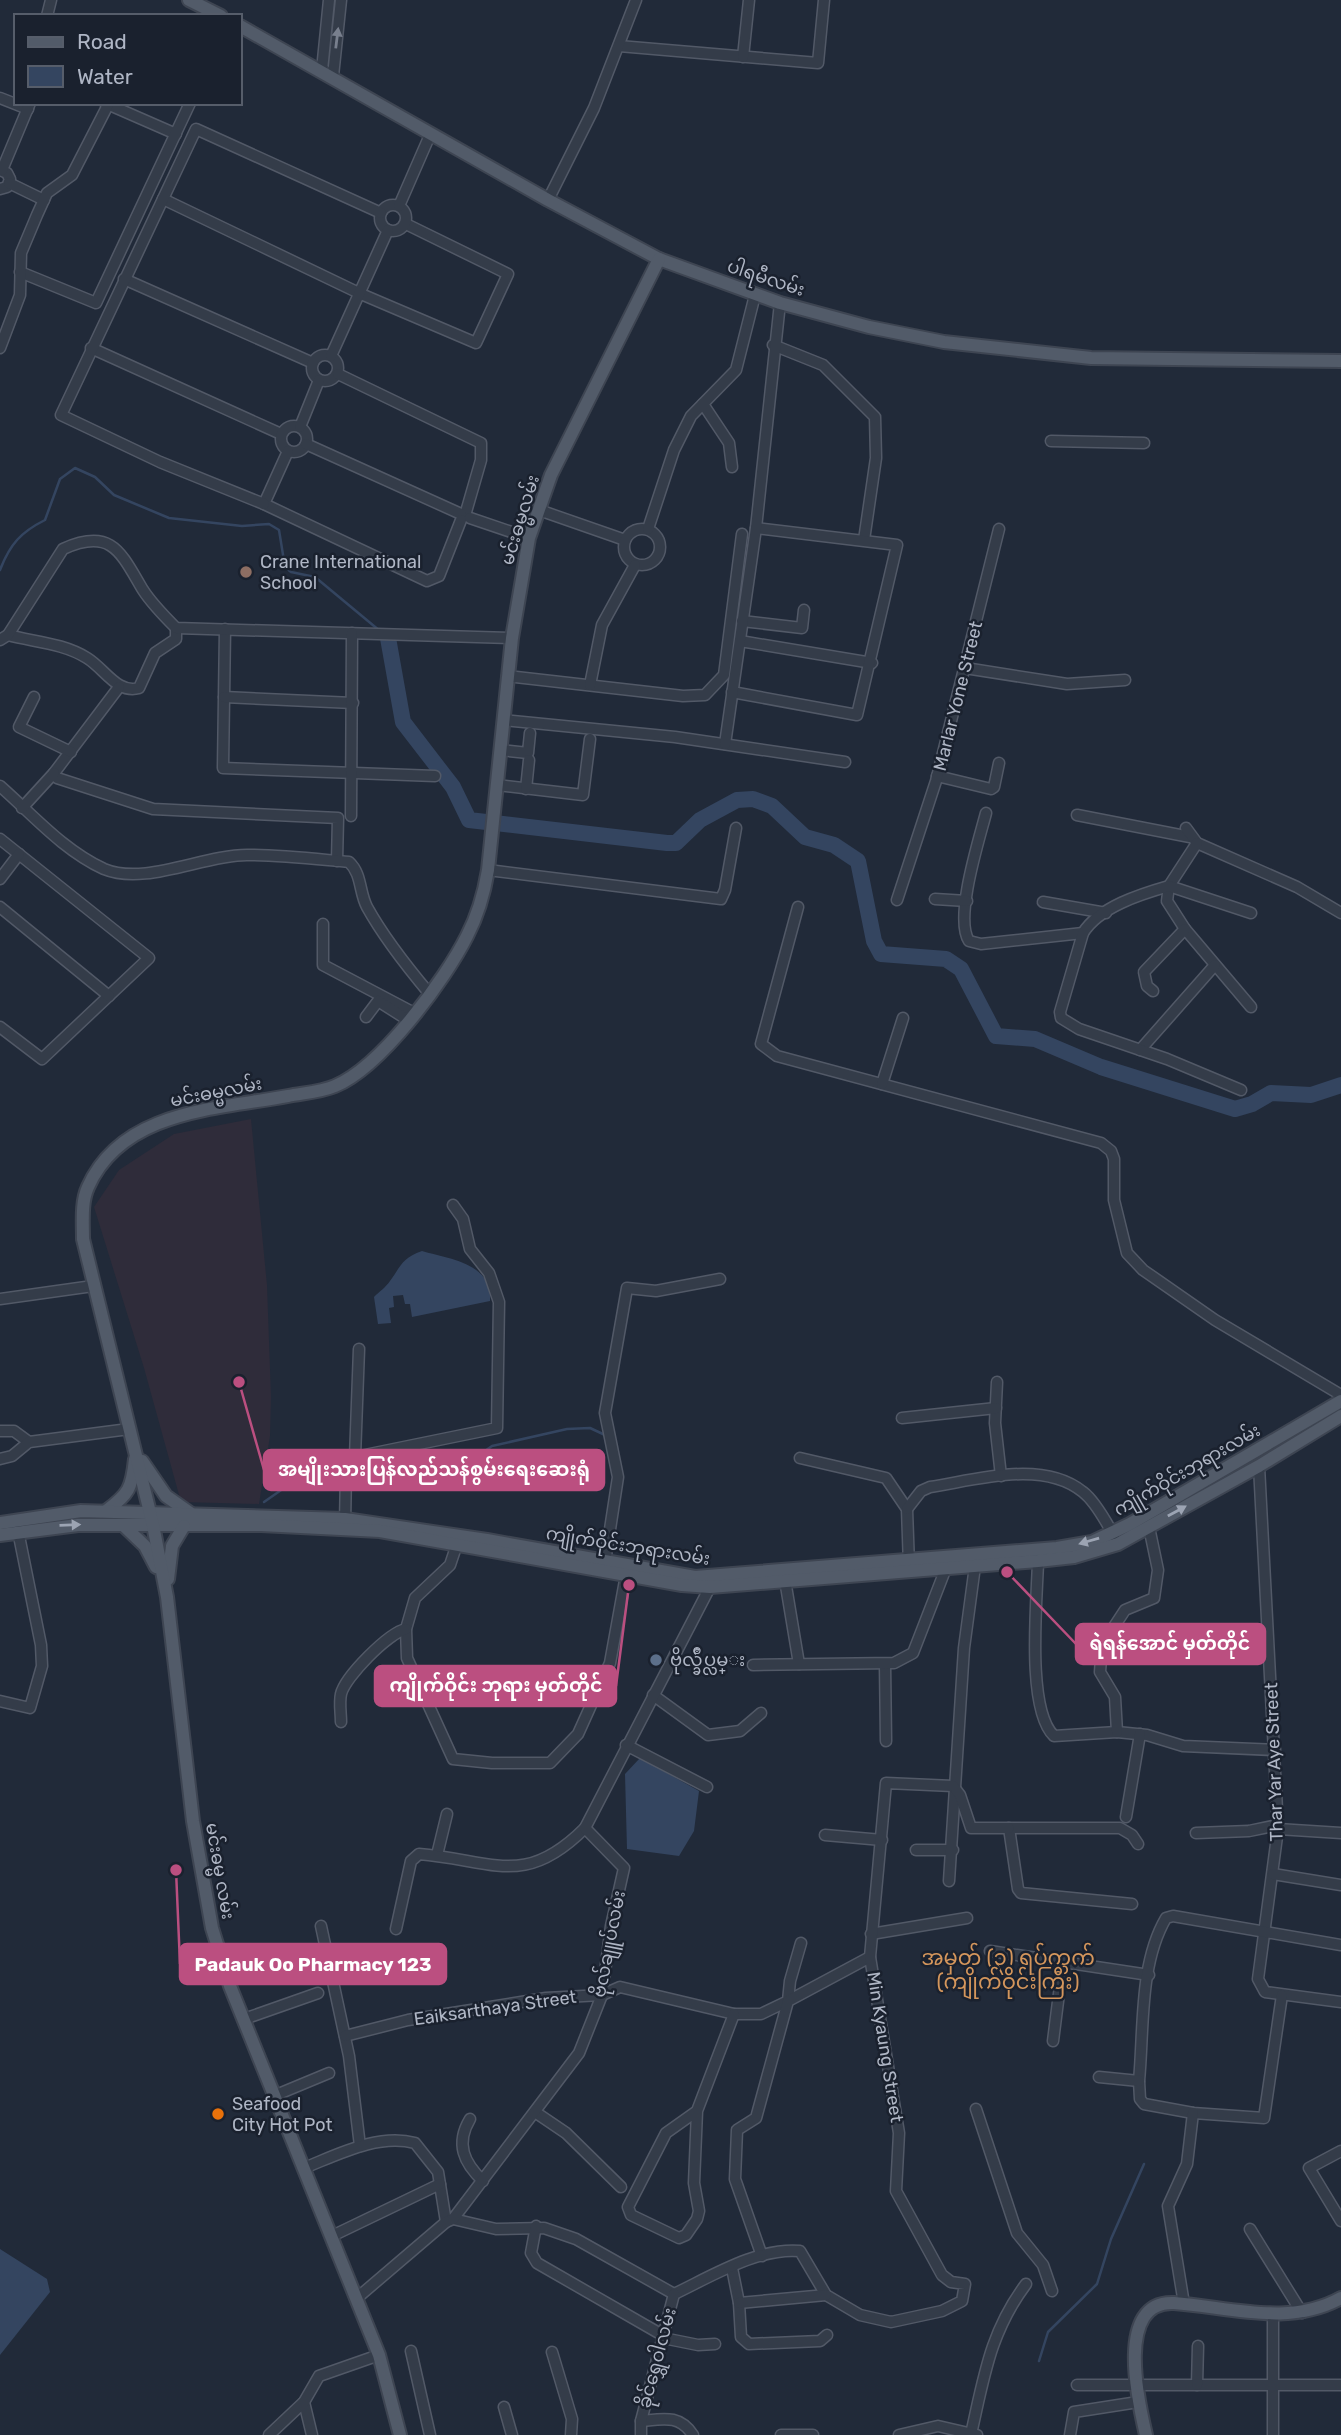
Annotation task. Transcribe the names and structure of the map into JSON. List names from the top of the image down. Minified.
{"streets":{"main road":["ပါရမီလမ်း","မင်းဓမ္မလမ်း","ကျိုက်ဝိုင်းဘုရားလမ်း","မင်းဓမ္မ လမ်း"],"street":["Marlar Yone Street","Thar Yar Aye Street","ဗိုလ်ချူပ်လမ်း","Eaiksarthaya Street","Min Kyaung Street","ခိုင်ရွှေဝါလမ်း"]},"crossings":[["ပါရမီလမ်း","မင်းဓမ္မလမ်း"],["မင်းဓမ္မလမ်း","မင်းဓမ္မ လမ်း"],["ကျိုက်ဝိုင်းဘုရားလမ်း","Thar Yar Aye Street"],["ကျိုက်ဝိုင်းဘုရားလမ်း","မင်းဓမ္မ လမ်း"],["မင်းဓမ္မ လမ်း","ဗိုလ်ချူပ်လမ်း"],["ဗိုလ်ချူပ်လမ်း","Eaiksarthaya Street"],["Eaiksarthaya Street","Min Kyaung Street"]],"districts":["အမှတ် (၃) ရပ်ကွက် (ကျိုက်ဝိုင်းကြီး)"],"places":["Crane International School","အမျိုးသားပြန်လည်သန်စွမ်းရေးဆေးရုံ","ရဲရန်အောင် မှတ်တိုင်","ကျိုက်ဝိုင်း ဘုရား မှတ်တိုင်","ဗိုလ္ခ်ဳပ္လမ္း","Padauk Oo Pharmacy 123","Seafood City Hot Pot"],"legend":["Road","Water"]}
